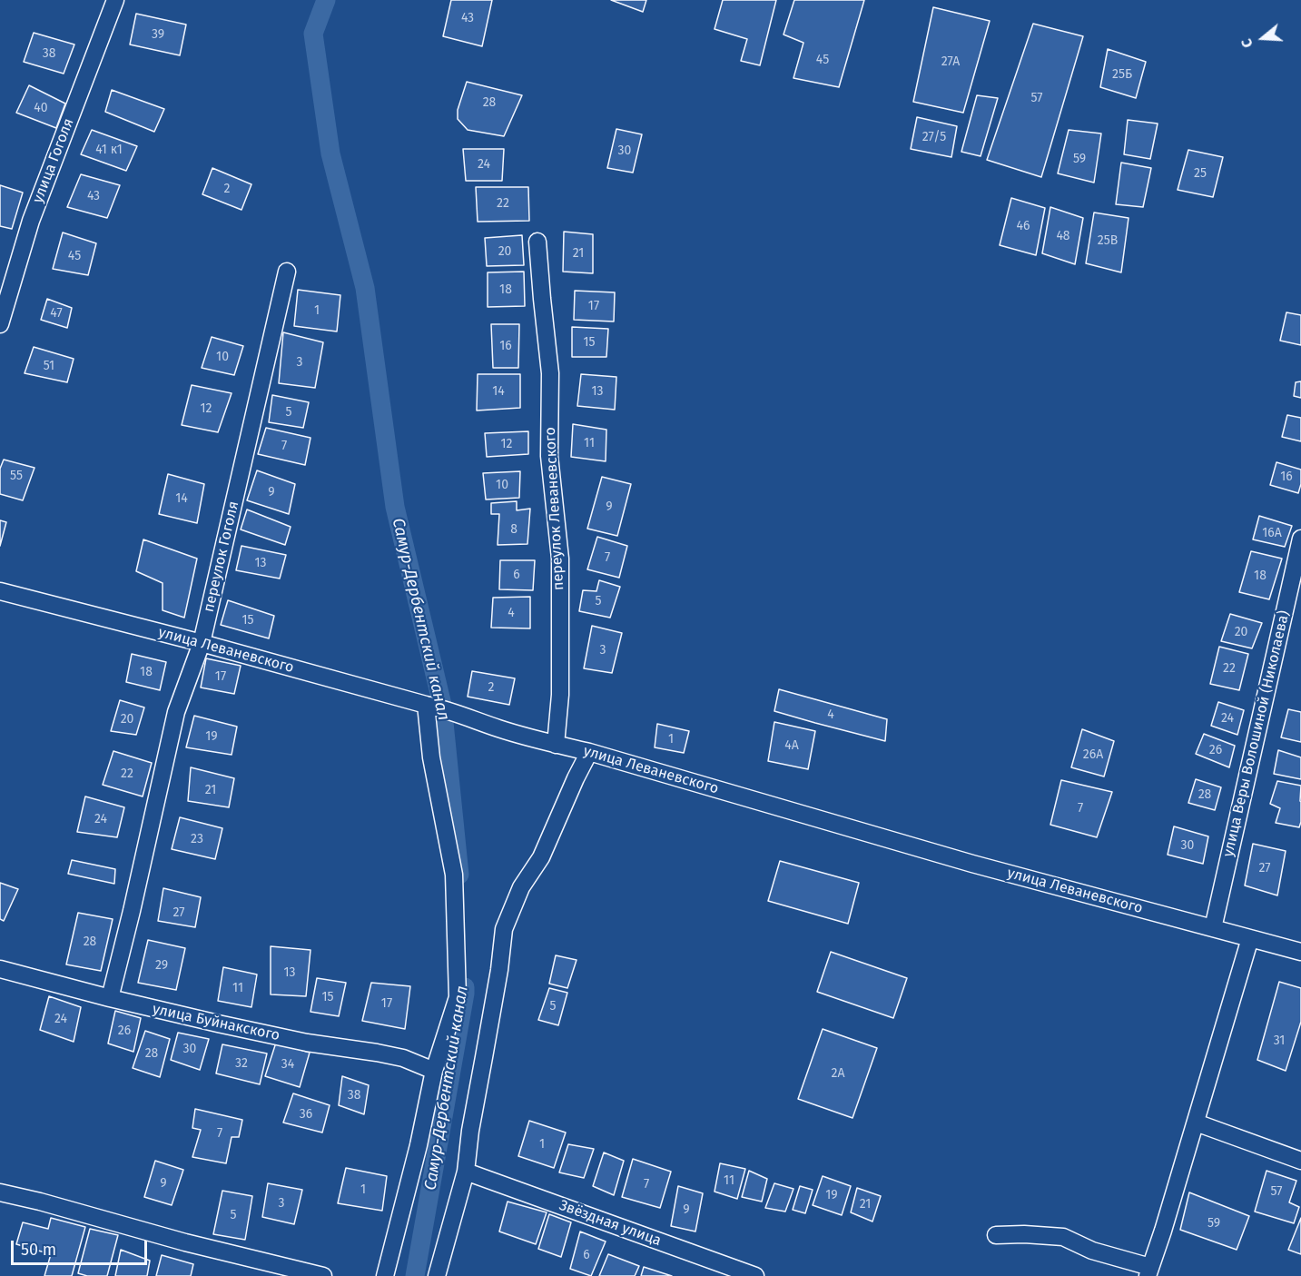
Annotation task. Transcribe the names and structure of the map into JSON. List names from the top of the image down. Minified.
{"streets":{"street":["улица Гоголя","переулок Леваневского","переулок Гоголя","улица Леваневского","улица Веры Волошиной (Николаева)","улица Буйнакского","Звёздная улица"]},"crossings":[["переулок Леваневского","улица Леваневского"],["переулок Гоголя","улица Леваневского"],["переулок Гоголя","улица Буйнакского"],["улица Леваневского","улица Веры Волошиной (Николаева)"]],"water":["Самур-Дербентский канал"],"house_numbers":["43","39","38","45","27А","25Б","57","28","40","27/5","41 к1","30","59","24","25","2","43","22","46","48","25В","20","21","45","18","17","1","47","15","16","10","3","51","14","13","12","5","11","12","7","55","16","10","9","14","9","8","16А","7","13","6","18","5","4","15","20","3","22","18","17","2","4","24","20","19","1","4А","26","26А","22","21","28","7","24","23","30","27","27","28","29","13","11","15","17","5","24","26","31","30","28","32","34","2А","38","36","7","1","11","9","7","1","57","19","3","21","9","5","59","6"],"scale_bar":"50 m","north":"left"}
